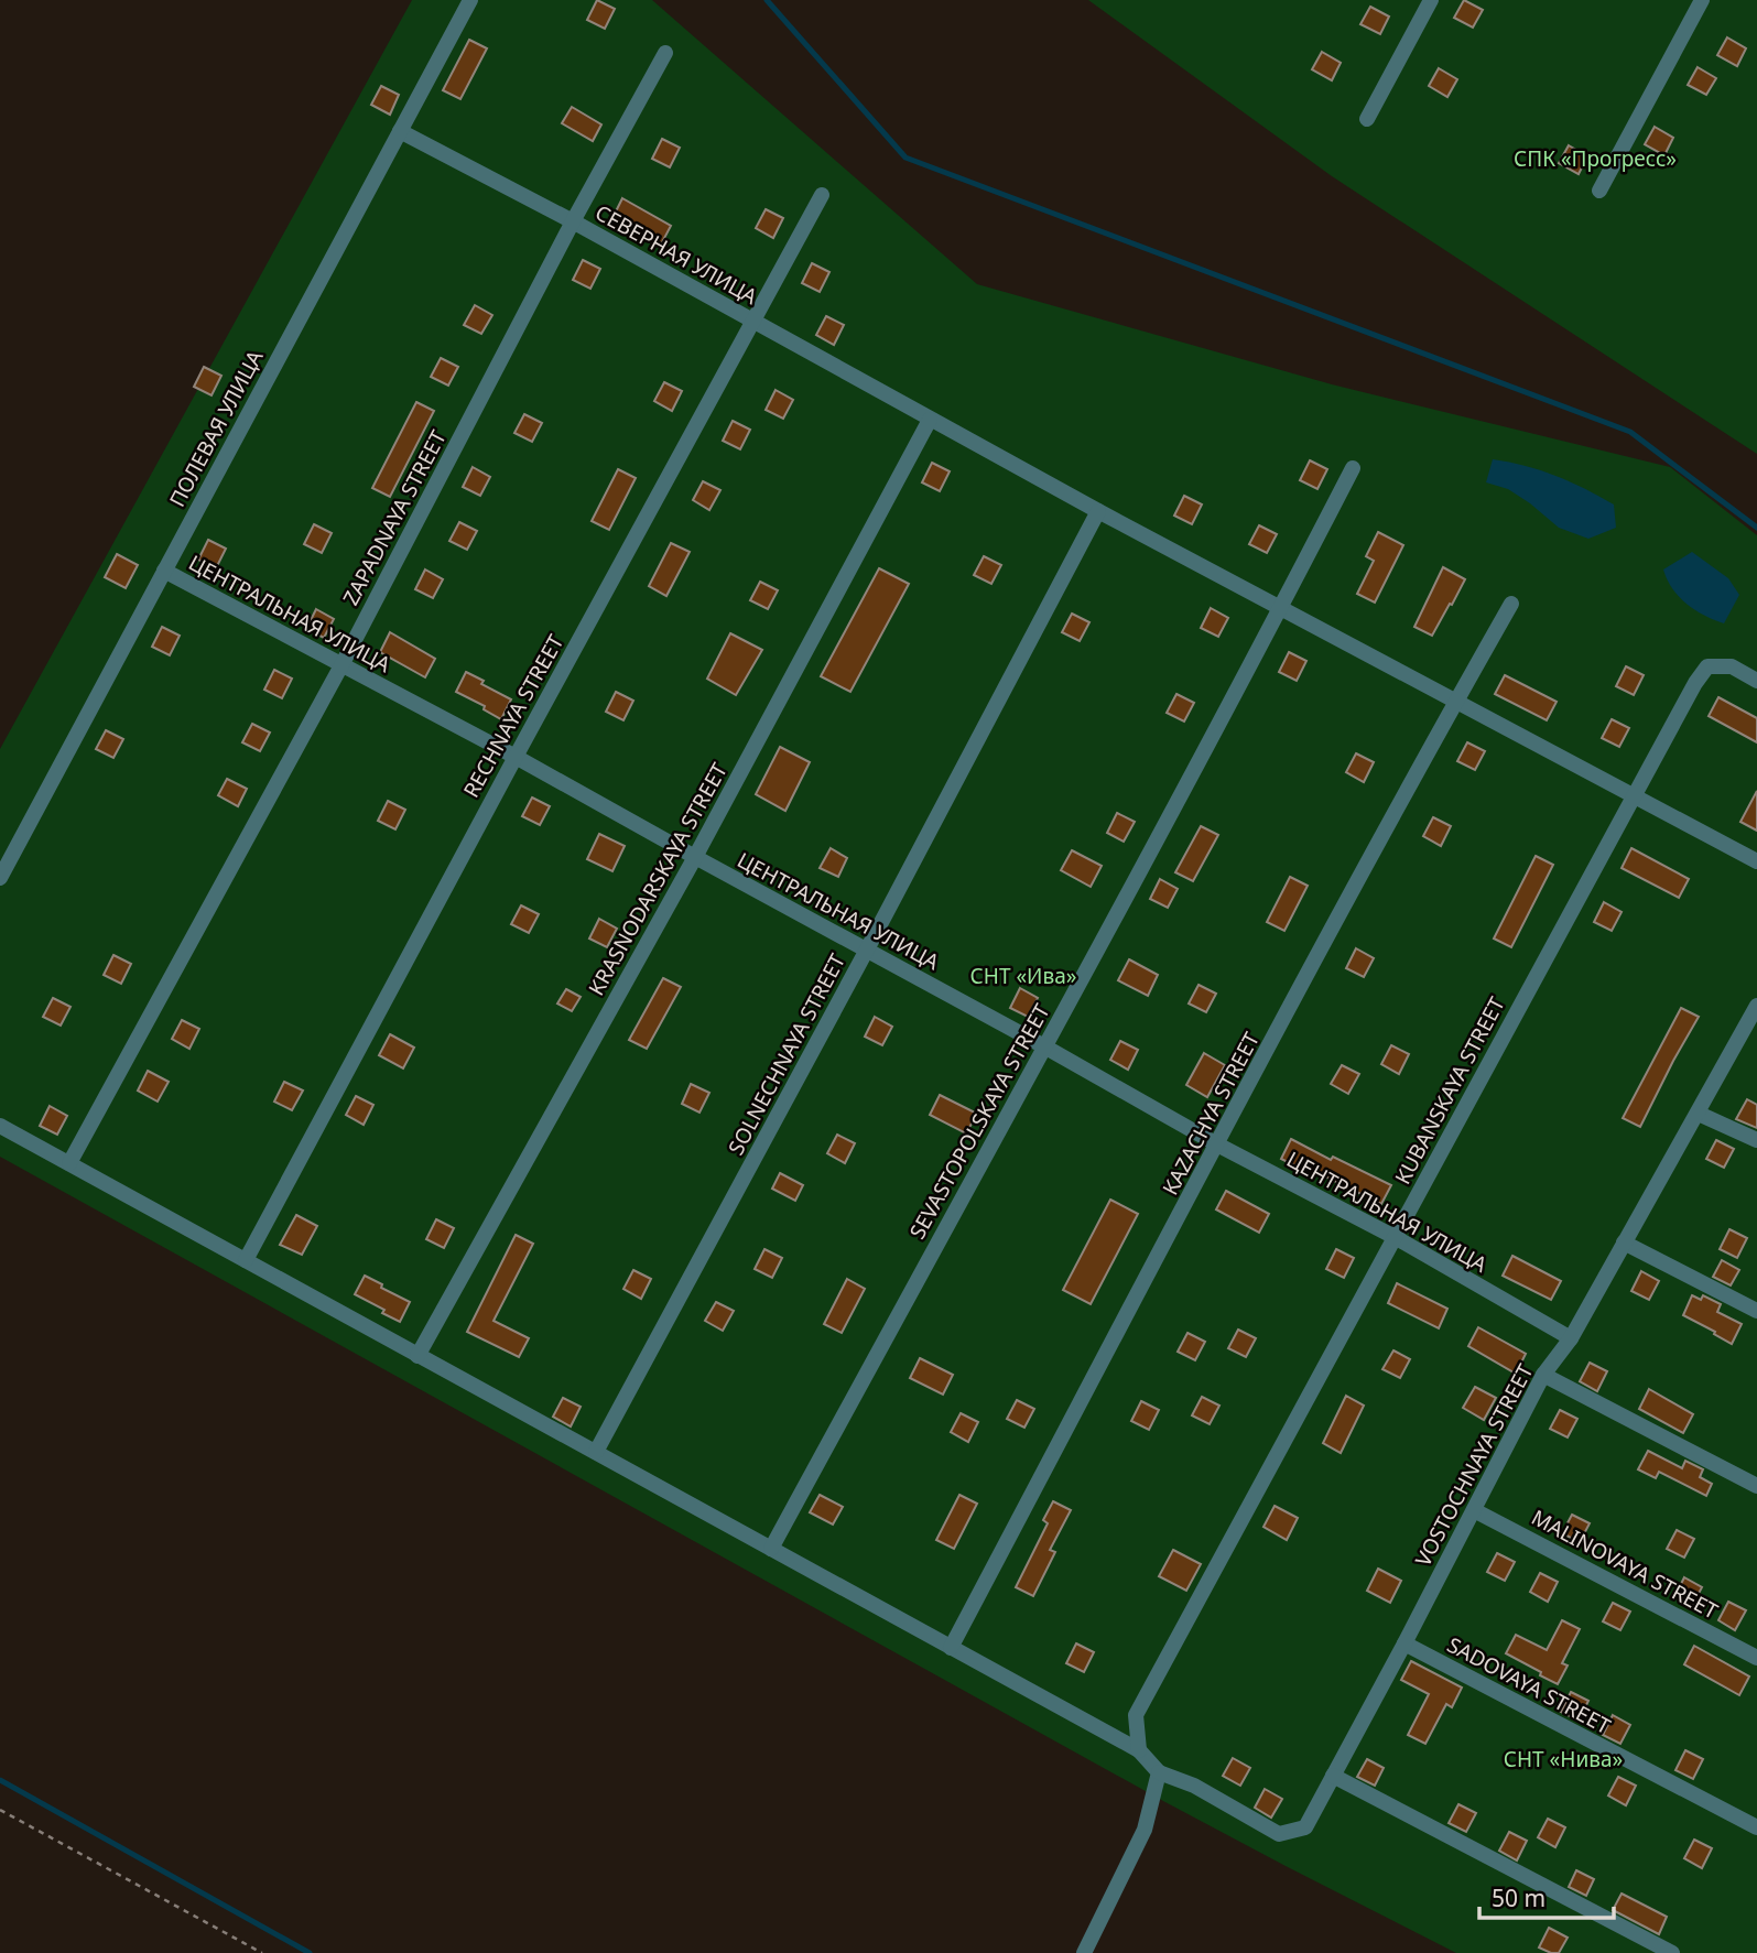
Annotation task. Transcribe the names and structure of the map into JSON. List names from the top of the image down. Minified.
{"streets":{"street":["СЕВЕРНАЯ УЛИЦА","ПОЛЕВАЯ УЛИЦА","ZAPADNAYA STREET","ЦЕНТРАЛЬНАЯ УЛИЦА","RECHNAYA STREET","KRASNODARSKAYA STREET","SOLNECHNAYA STREET","KUBANSKAYA STREET","KAZACHYA STREET","SEVASTOPOLSKAYA STREET","VOSTOCHNAYA STREET","MALINOVAYA STREET","SADOVAYA STREET"]},"crossings":[["СЕВЕРНАЯ УЛИЦА","ПОЛЕВАЯ УЛИЦА"],["СЕВЕРНАЯ УЛИЦА","ZAPADNAYA STREET"],["СЕВЕРНАЯ УЛИЦА","RECHNAYA STREET"],["СЕВЕРНАЯ УЛИЦА","KRASNODARSKAYA STREET"],["СЕВЕРНАЯ УЛИЦА","SOLNECHNAYA STREET"],["СЕВЕРНАЯ УЛИЦА","KUBANSKAYA STREET"],["СЕВЕРНАЯ УЛИЦА","KAZACHYA STREET"],["СЕВЕРНАЯ УЛИЦА","SEVASTOPOLSKAYA STREET"],["ПОЛЕВАЯ УЛИЦА","ЦЕНТРАЛЬНАЯ УЛИЦА"],["ZAPADNAYA STREET","ЦЕНТРАЛЬНАЯ УЛИЦА"],["ЦЕНТРАЛЬНАЯ УЛИЦА","RECHNAYA STREET"],["ЦЕНТРАЛЬНАЯ УЛИЦА","KRASNODARSKAYA STREET"],["ЦЕНТРАЛЬНАЯ УЛИЦА","SOLNECHNAYA STREET"],["ЦЕНТРАЛЬНАЯ УЛИЦА","KUBANSKAYA STREET"],["ЦЕНТРАЛЬНАЯ УЛИЦА","KAZACHYA STREET"],["ЦЕНТРАЛЬНАЯ УЛИЦА","SEVASTOPOLSKAYA STREET"],["ЦЕНТРАЛЬНАЯ УЛИЦА","VOSTOCHNAYA STREET"],["VOSTOCHNAYA STREET","MALINOVAYA STREET"],["VOSTOCHNAYA STREET","SADOVAYA STREET"]],"parks":["СПК «Прогресс»","СНТ «Ива»","СНТ «Нива»"],"scale_bar":"50 m"}
